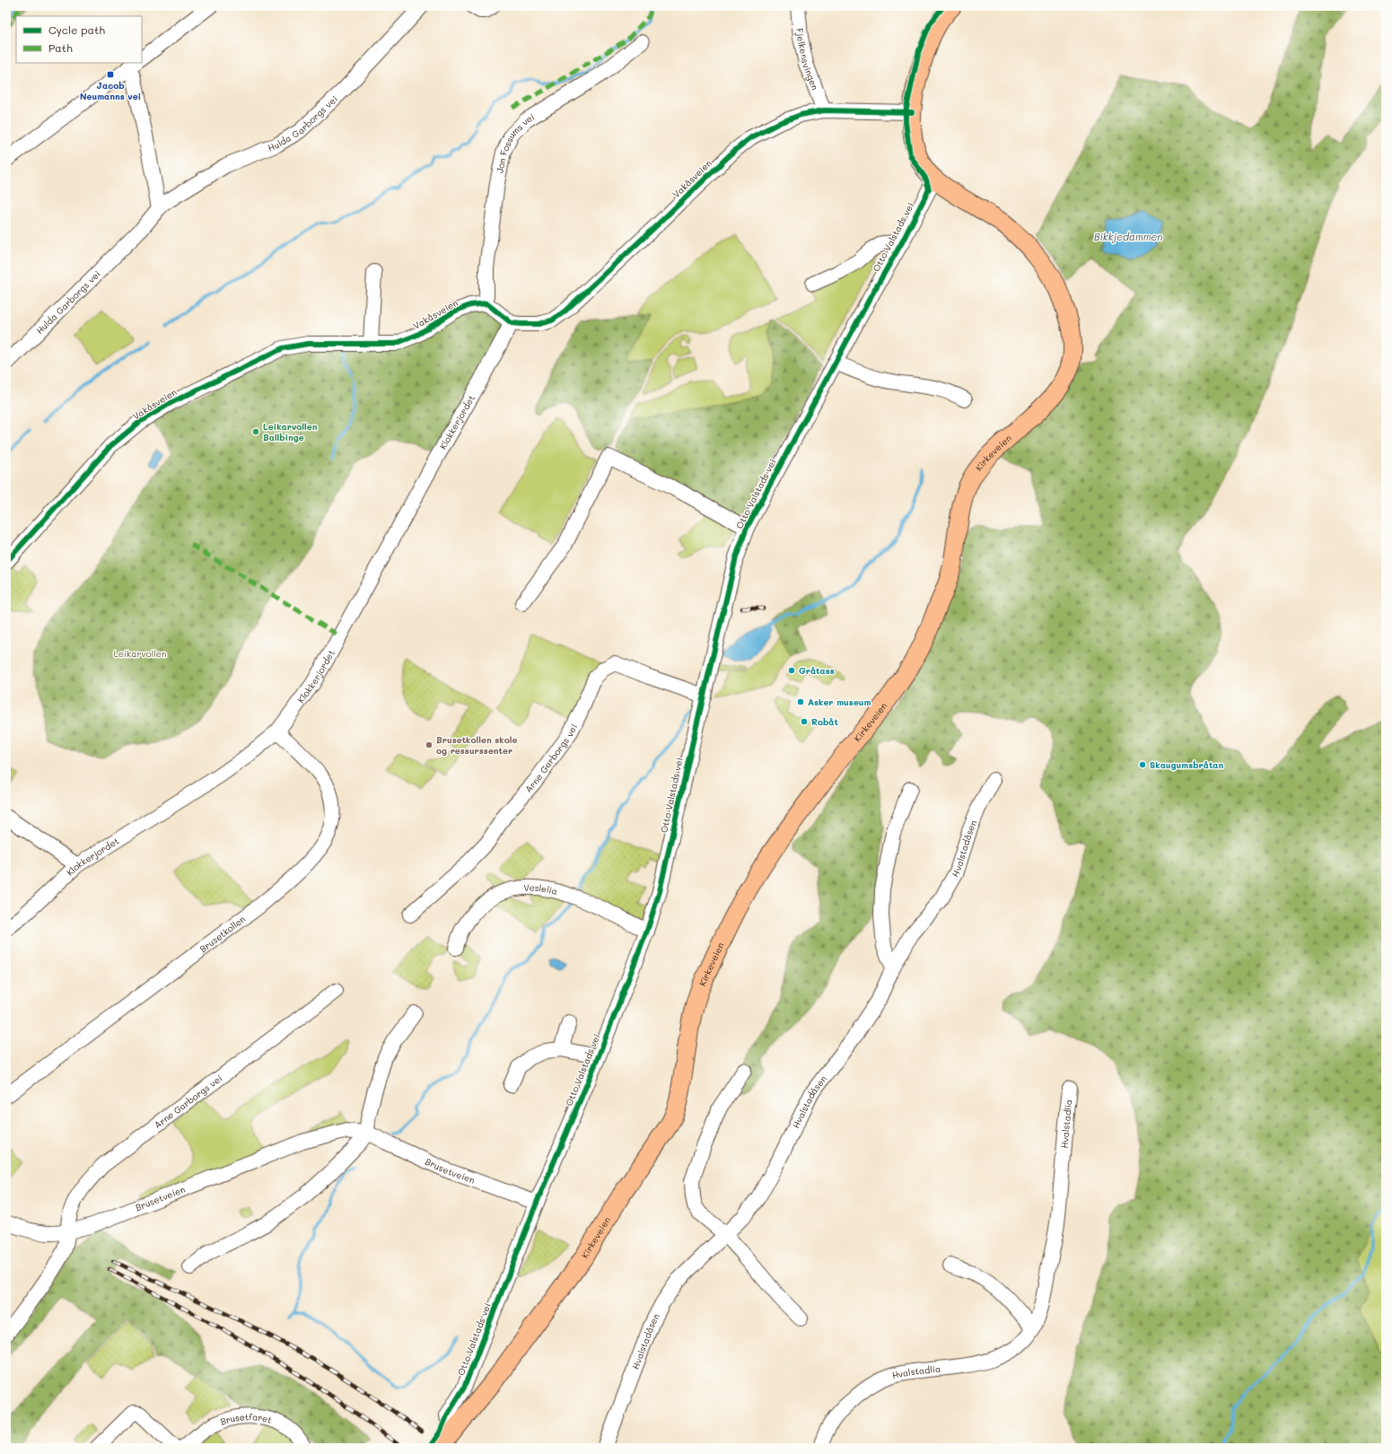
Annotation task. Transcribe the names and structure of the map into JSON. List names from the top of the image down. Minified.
{"streets":{"main road":["Kirkeveien"],"street":["Fjelkensvingen","Hulda Garborgs vei","Jon Fossums vei","Vakåsveien","Otto Valstads vei","Klokkerjordet","Arne Garborgs vei","Hvalstadåsen","Veslelia","Brusetkollen","Hvalstadlia","Brusetveien","Brusetfaret"]},"crossings":[["Fjelkensvingen","Vakåsveien"],["Jon Fossums vei","Vakåsveien"],["Vakåsveien","Klokkerjordet"],["Vakåsveien","Kirkeveien"],["Otto Valstads vei","Kirkeveien"],["Otto Valstads vei","Arne Garborgs vei"],["Otto Valstads vei","Veslelia"],["Otto Valstads vei","Brusetveien"],["Klokkerjordet","Brusetkollen"],["Arne Garborgs vei","Brusetveien"]],"water":["Bikkjedammen"],"parks":["Leikarvollen"],"places":{"transit":["Jacob Neumanns vei"],"other":["Leikarvollen Ballbinge","Gråtass","Asker museum","Robåt","Brusetkollen skole og ressurssenter","Skaugumsbråtan"]},"legend":["Cycle path","Path"]}
